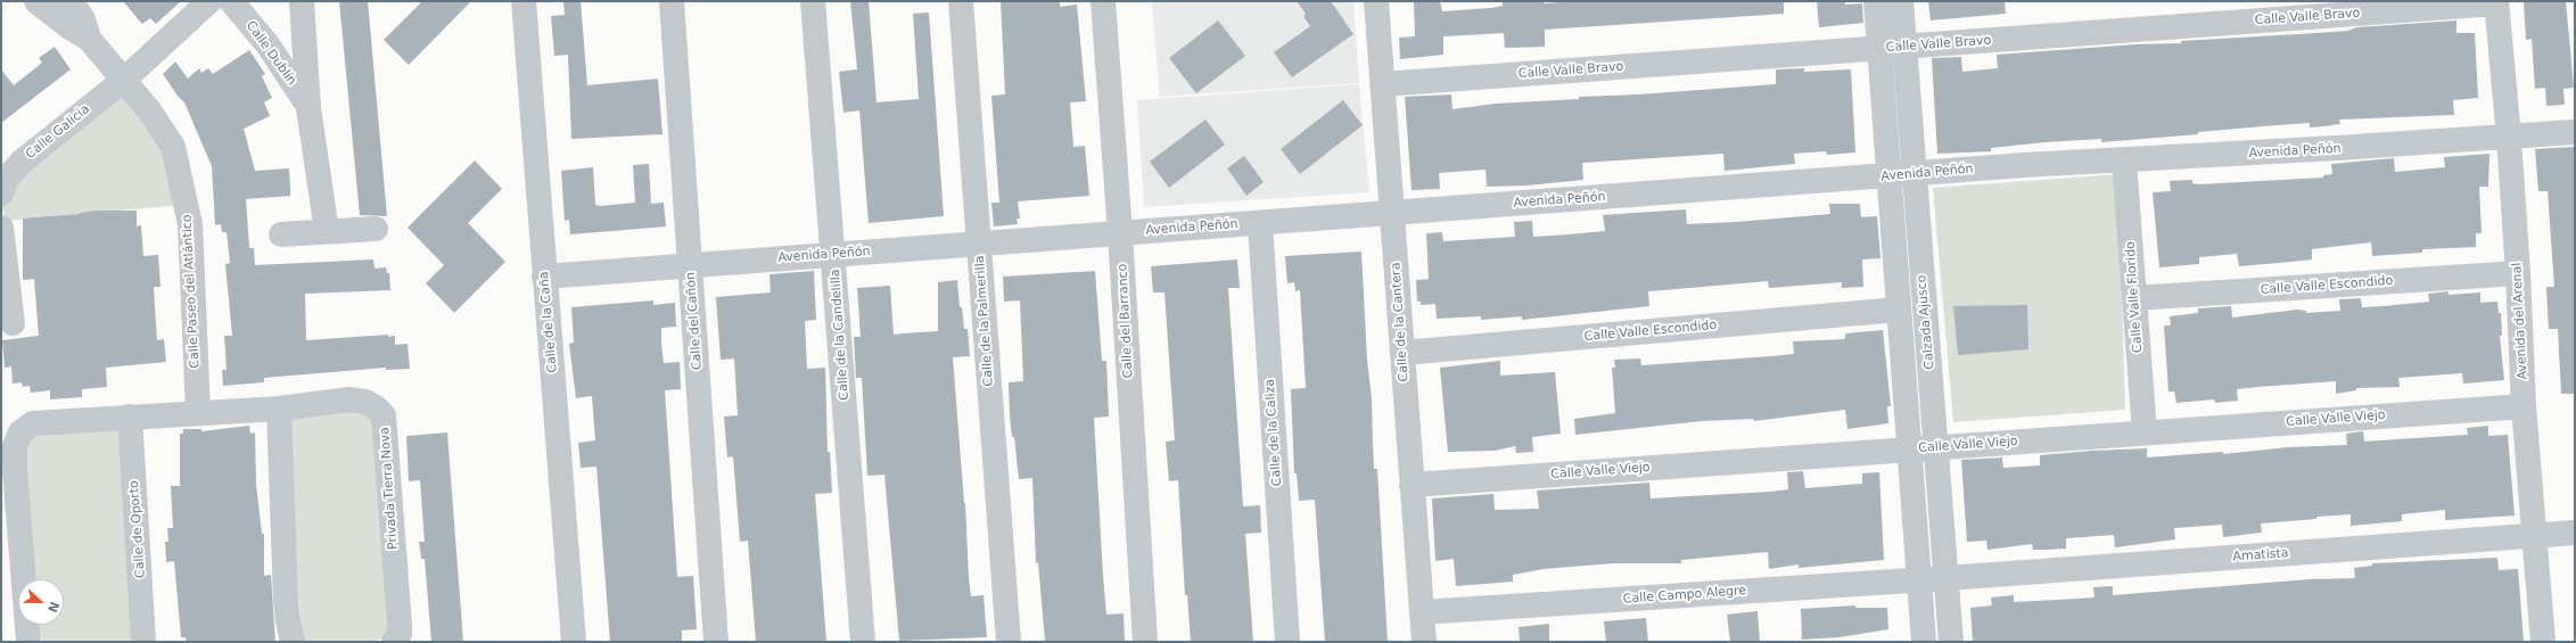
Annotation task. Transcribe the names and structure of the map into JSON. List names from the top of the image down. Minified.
{"streets":{"street":["Calle Valle Bravo","Calle Dublín","Calle Galicia","Avenida Peñón","Calle Valle Escondido","Calle Paseo del Atlántico","Calle Valle Florido","Calle del Cañón","Calle de la Palmerilla","Calle del Barranco","Avenida del Arenal","Calle de la Caña","Calle de la Cantera","Calzada Ajusco","Calle de la Candelilla","Calle Valle Viejo","Calle de la Caliza","Privada Tierra Nova","Calle de Oporto","Amatista","Calle Campo Alegre"]},"crossings":[["Calle Valle Bravo","Avenida del Arenal"],["Calle Valle Bravo","Calle de la Cantera"],["Calle Valle Bravo","Calzada Ajusco"],["Calle Galicia","Calle Paseo del Atlántico"],["Avenida Peñón","Calle Valle Florido"],["Avenida Peñón","Calle del Cañón"],["Avenida Peñón","Calle de la Palmerilla"],["Avenida Peñón","Calle del Barranco"],["Avenida Peñón","Avenida del Arenal"],["Avenida Peñón","Calle de la Caña"],["Avenida Peñón","Calle de la Cantera"],["Avenida Peñón","Calzada Ajusco"],["Avenida Peñón","Calle de la Candelilla"],["Avenida Peñón","Calle de la Caliza"],["Calle Valle Escondido","Calle Valle Florido"],["Calle Valle Escondido","Avenida del Arenal"],["Calle Valle Escondido","Calle de la Cantera"],["Calle Valle Escondido","Calzada Ajusco"],["Calle Paseo del Atlántico","Privada Tierra Nova"],["Calle Valle Florido","Calle Valle Viejo"],["Avenida del Arenal","Calle Valle Viejo"],["Avenida del Arenal","Amatista"],["Calle de la Cantera","Calle Valle Viejo"],["Calle de la Cantera","Calle Campo Alegre"],["Calzada Ajusco","Calle Valle Viejo"],["Calzada Ajusco","Amatista"],["Calzada Ajusco","Calle Campo Alegre"],["Privada Tierra Nova","Calle de Oporto"],["Amatista","Calle Campo Alegre"]],"north":"right"}
